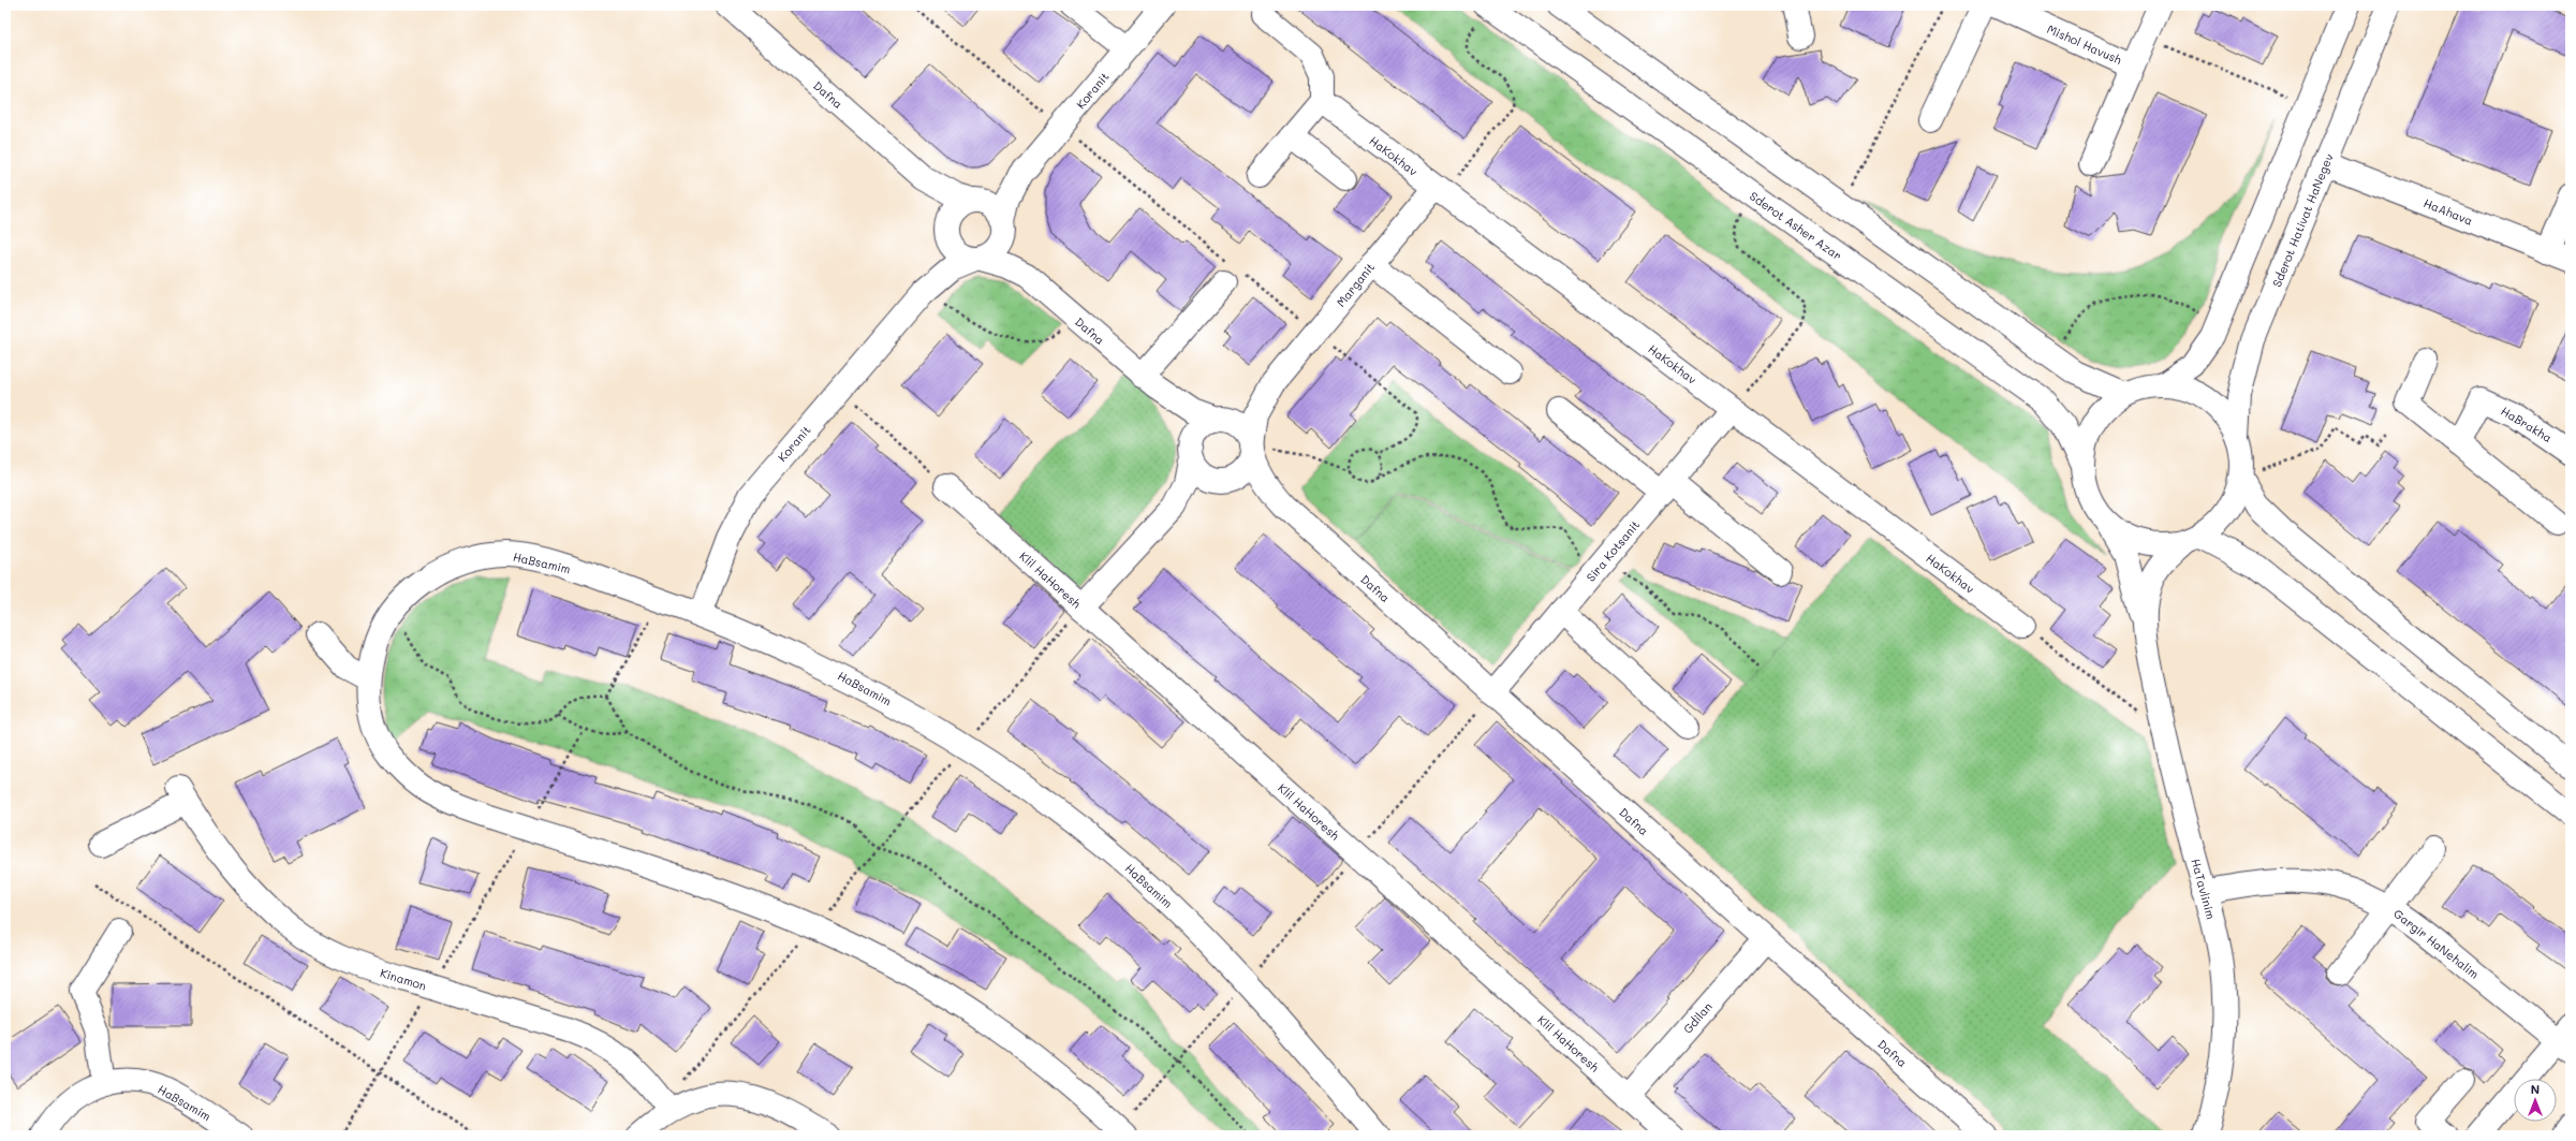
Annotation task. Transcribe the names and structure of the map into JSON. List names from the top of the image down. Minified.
{"streets":{"street":["Mishol Havush","Koranit","Dafna","HaKokhav","HaAhava","Sderot Hativat HaNegev","Sderot Asher Azar","Marganit","HaBrakha","Sira Kotsanit","HaBsamim","Klil HaHoresh","HaTavlinim","Gargir HaNehalim","Kinamon","Gdilan"]},"crossings":[["Koranit","Dafna"],["Koranit","HaBsamim"],["Dafna","Marganit"],["Dafna","Sira Kotsanit"],["Dafna","Gdilan"],["HaKokhav","Marganit"],["HaKokhav","Sira Kotsanit"],["HaAhava","Sderot Hativat HaNegev"],["Sderot Hativat HaNegev","HaTavlinim"],["Klil HaHoresh","Gdilan"],["HaTavlinim","Gargir HaNehalim"]],"north":"top"}
